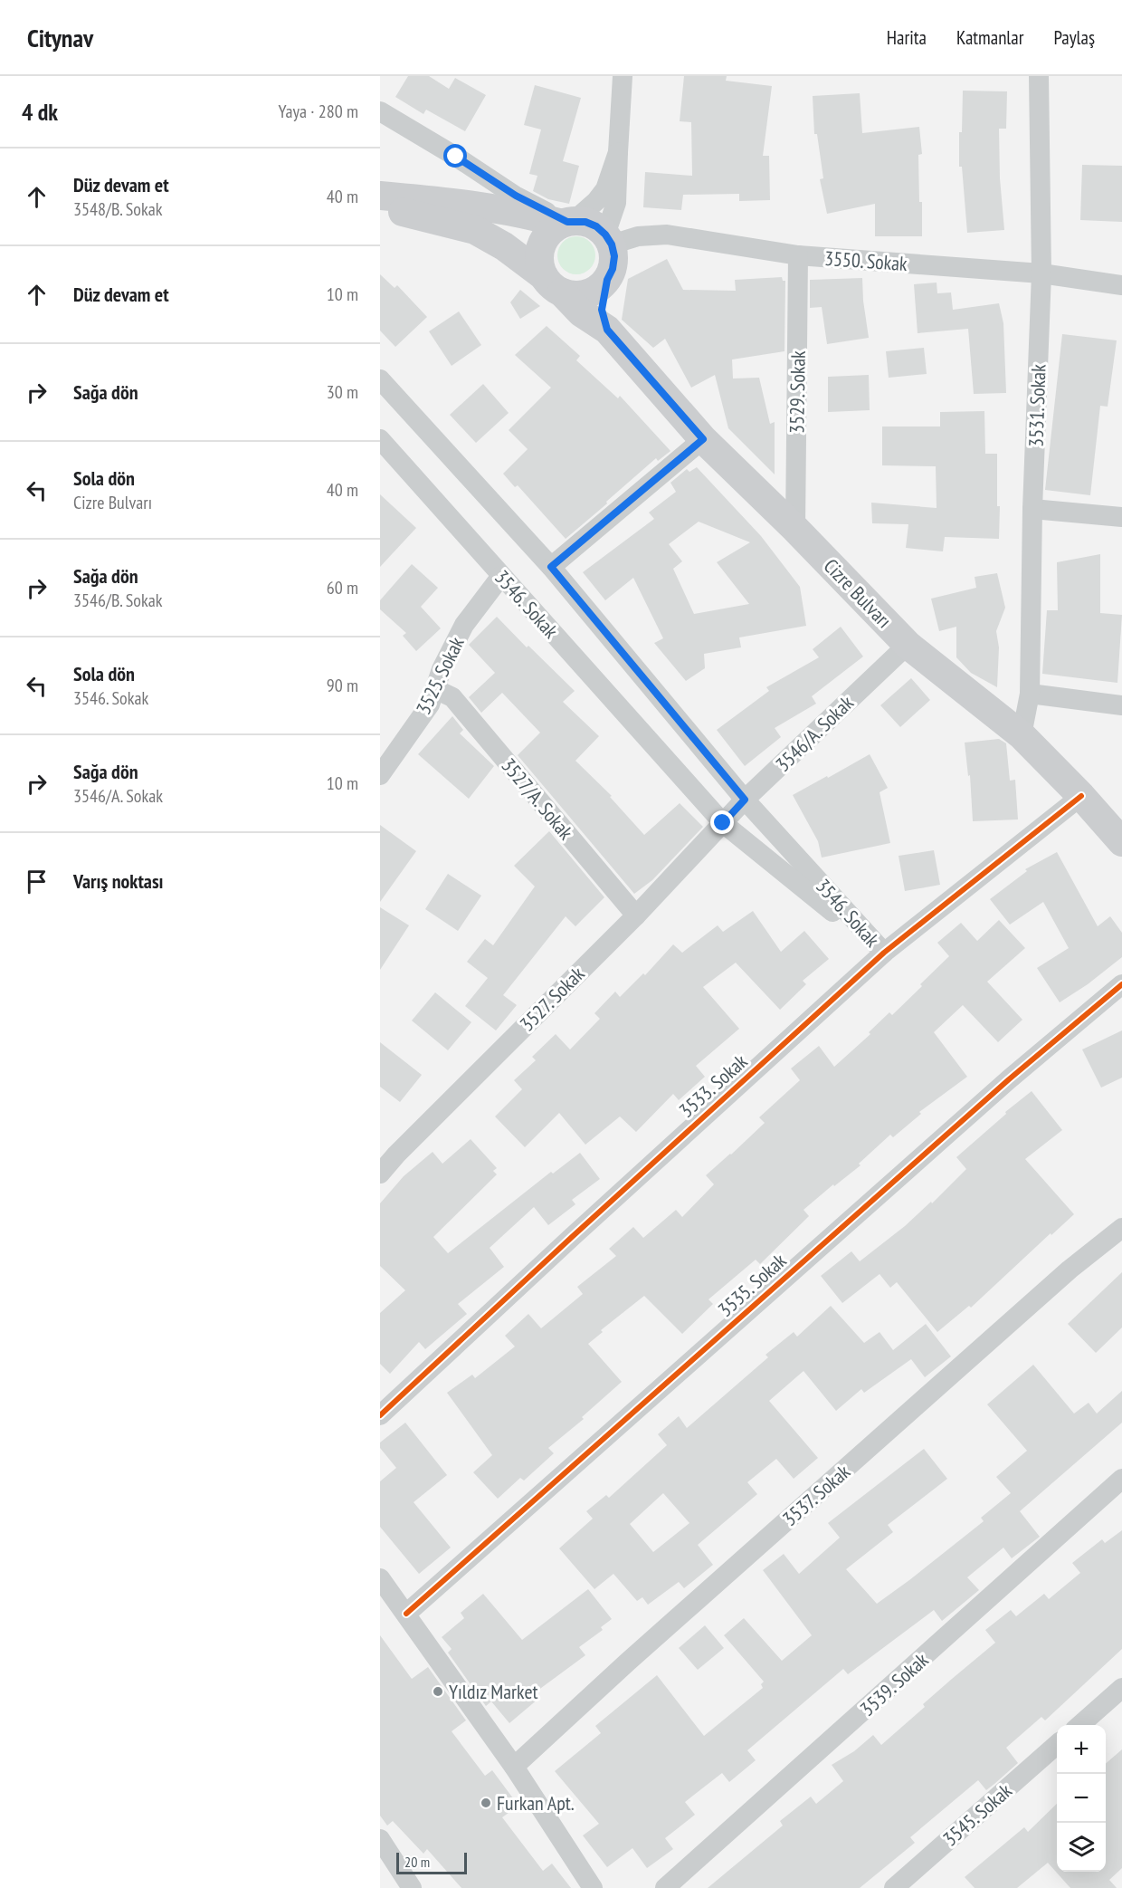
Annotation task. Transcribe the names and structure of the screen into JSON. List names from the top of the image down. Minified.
{"streets":{"main road":["Cizre Bulvarı"],"street":["3550. Sokak","3529. Sokak","3531. Sokak","3546. Sokak","3525. Sokak","3546/A. Sokak","3527/A. Sokak","3527. Sokak","3533. Sokak","3535. Sokak","3537. Sokak","3539. Sokak","3545. Sokak"]},"crossings":[["3550. Sokak","3529. Sokak"],["3550. Sokak","3531. Sokak"],["3550. Sokak","Cizre Bulvarı"],["3529. Sokak","Cizre Bulvarı"],["3531. Sokak","Cizre Bulvarı"],["Cizre Bulvarı","3546/A. Sokak"],["Cizre Bulvarı","3533. Sokak"],["3546. Sokak","3525. Sokak"],["3546. Sokak","3546/A. Sokak"],["3546. Sokak","3527. Sokak"],["3546. Sokak","3533. Sokak"],["3525. Sokak","3527/A. Sokak"],["3546/A. Sokak","3527. Sokak"],["3527/A. Sokak","3527. Sokak"]],"places":["Yıldız Market","Furkan Apt."],"scale_bar":"20 m","page":{"header":"Citynav","nav":["Harita","Katmanlar","Paylaş"],"heading":["4 dk","Yaya · 280 m"],"list":[["Düz devam et","3548/B. Sokak","40 m"],["Düz devam et","10 m"],["Sağa dön","30 m"],["Sola dön","Cizre Bulvarı","40 m"],["Sağa dön","3546/B. Sokak","60 m"],["Sola dön","3546. Sokak","90 m"],["Sağa dön","3546/A. Sokak","10 m"],"Varış noktası"],"map_buttons":["+","−"],"scale":"20 m"}}
